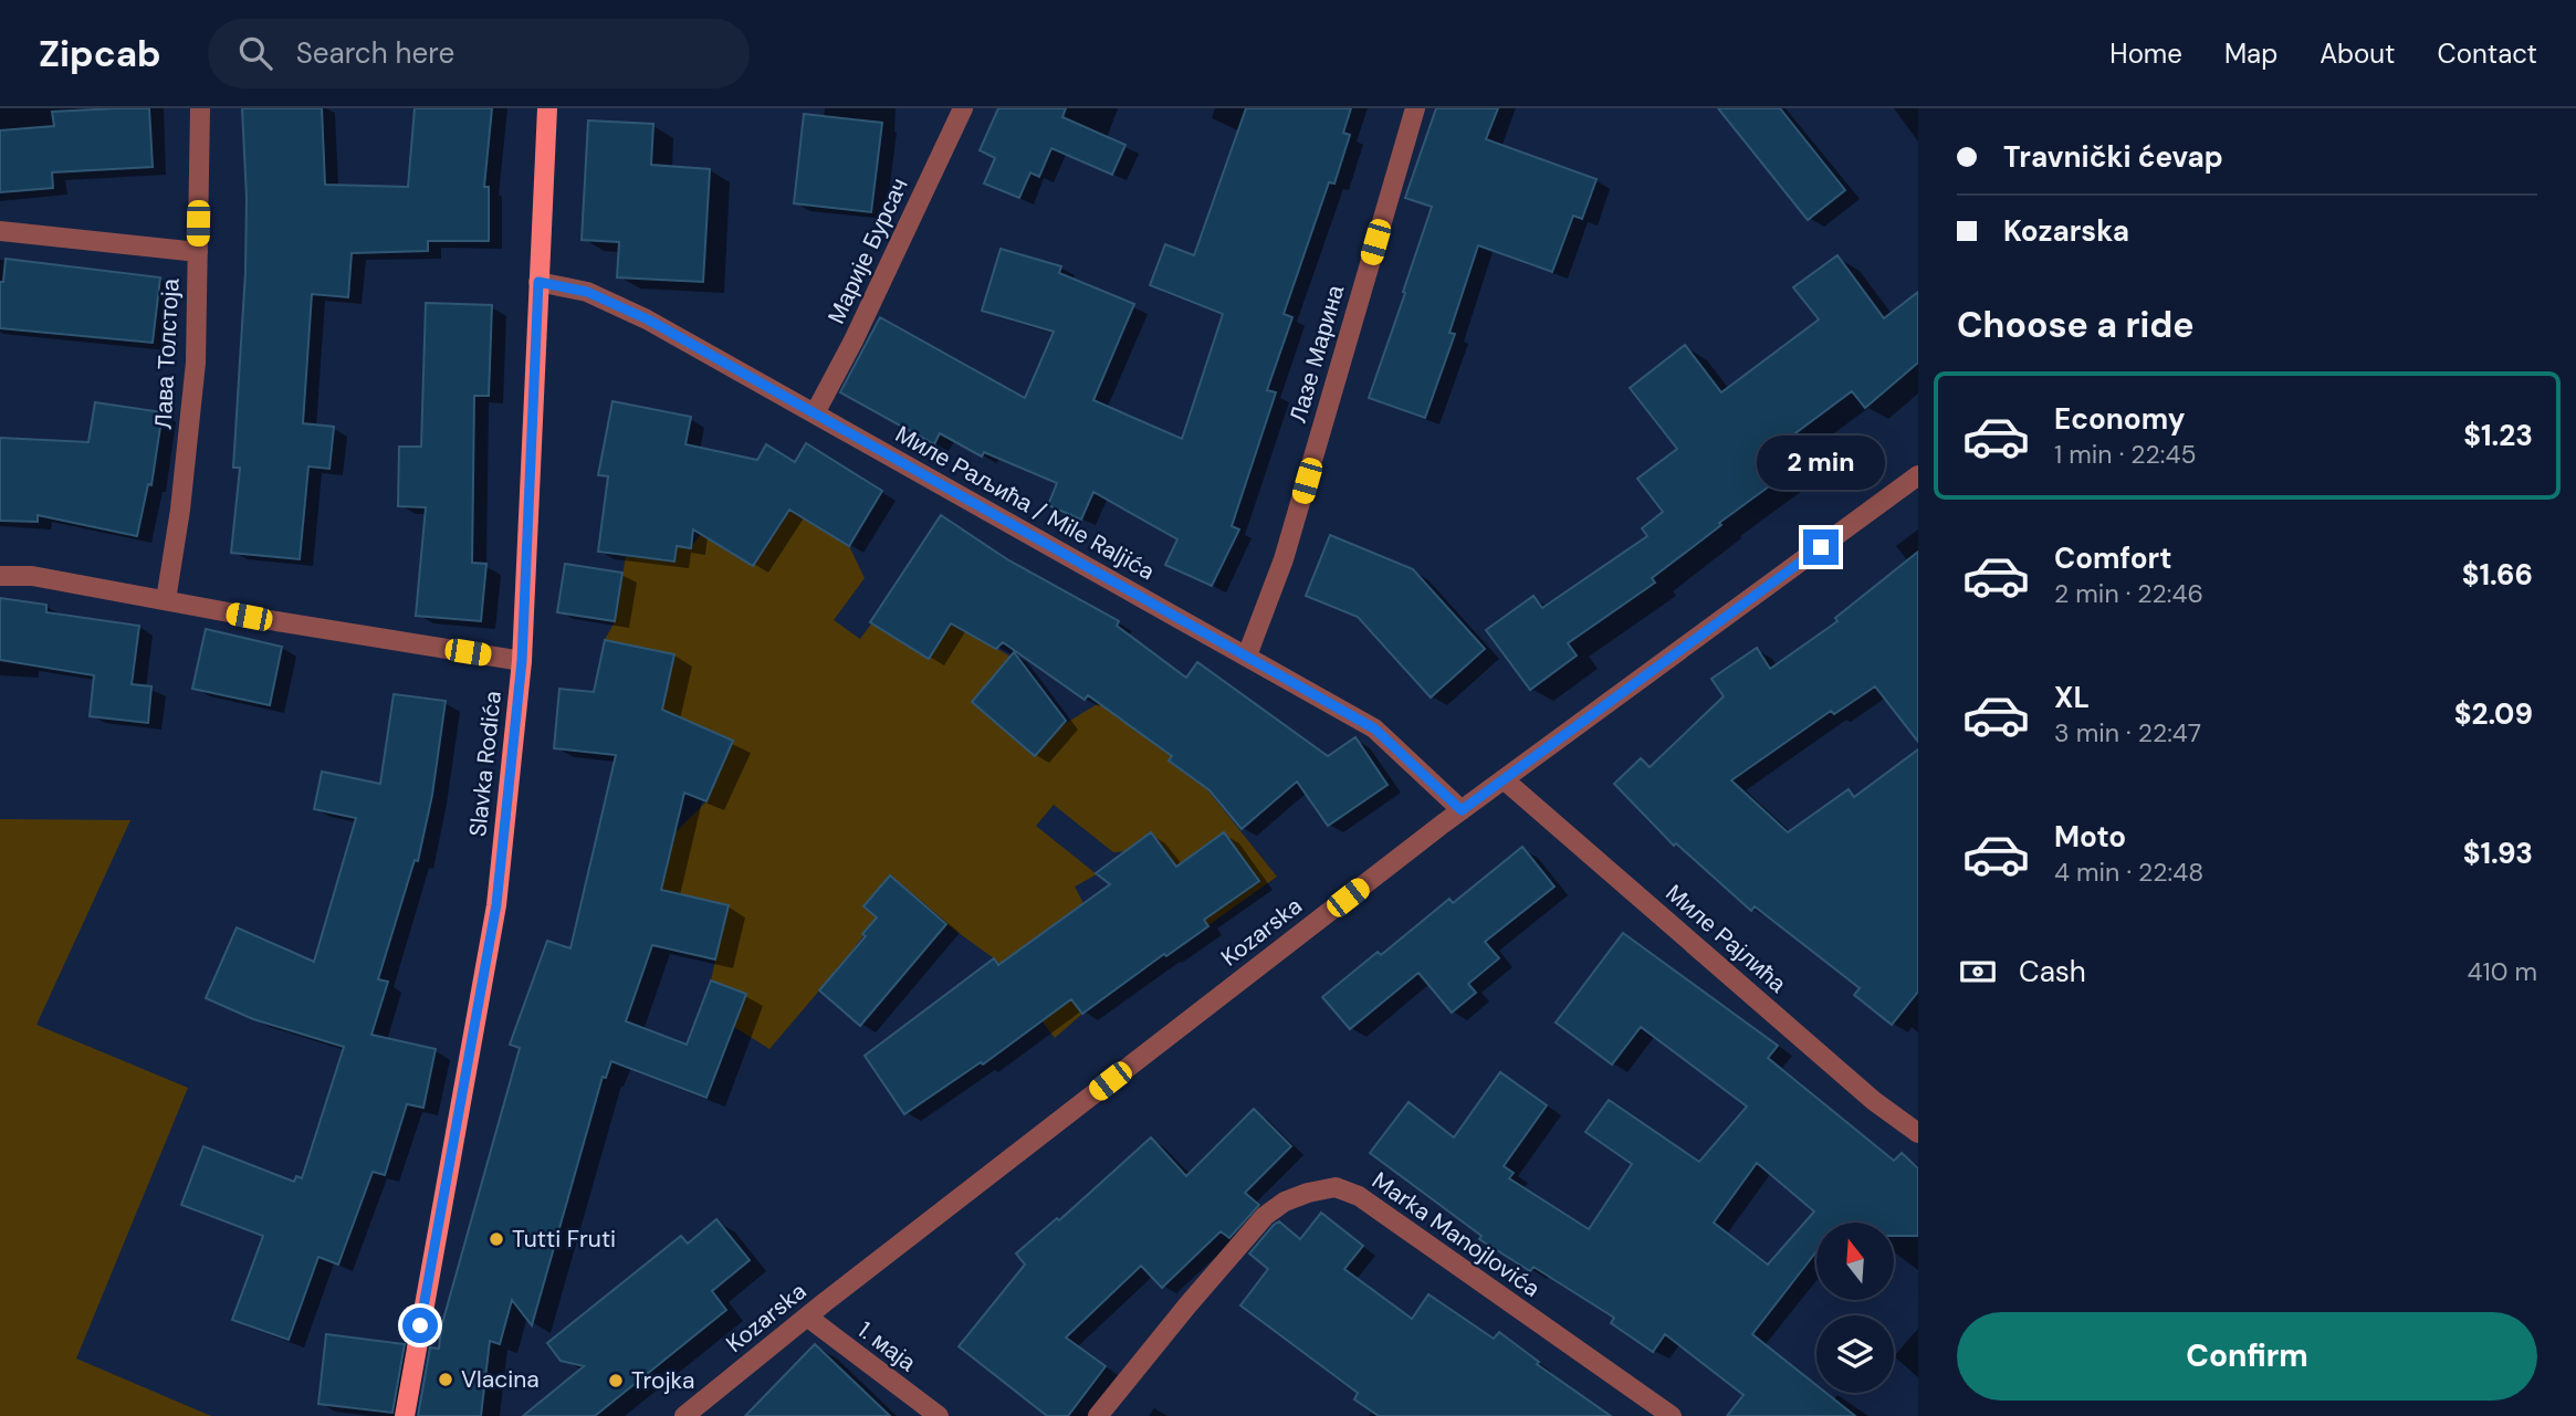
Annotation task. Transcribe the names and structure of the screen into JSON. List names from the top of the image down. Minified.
{"streets":{"main road":["Slavka Rodića"],"street":["Марије Бурсач","Лава Толстоја","Лазе Марина","Миле Раљића / Mile Raljića","Kozarska","Миле Рајлића","Marka Manojlovića","1. маја"]},"crossings":[["Марије Бурсач","Миле Раљића / Mile Raljića"],["Лазе Марина","Миле Раљића / Mile Raljića"],["Миле Раљића / Mile Raljića","Slavka Rodića"],["Миле Раљића / Mile Raljića","Kozarska"],["Kozarska","Миле Рајлића"],["Kozarska","1. маја"]],"places":["Tutti Fruti","Vlacina","Trojka"],"north":"top","page":{"header":"Zipcab","search":"Search here","nav":["Home","Map","About","Contact"],"banner":["Travnički ćevap","Kozarska"],"heading":"Choose a ride","list":[{"name":"Economy","note":"1 min · 22:45","value":"$1.23"},{"name":"Comfort","note":"2 min · 22:46","value":"$1.66"},{"name":"XL","note":"3 min · 22:47","value":"$2.09"},{"name":"Moto","note":"4 min · 22:48","value":"$1.93"}],"bubble":"2 min","pay":["Cash","410 m"],"buttons":"Confirm"}}
